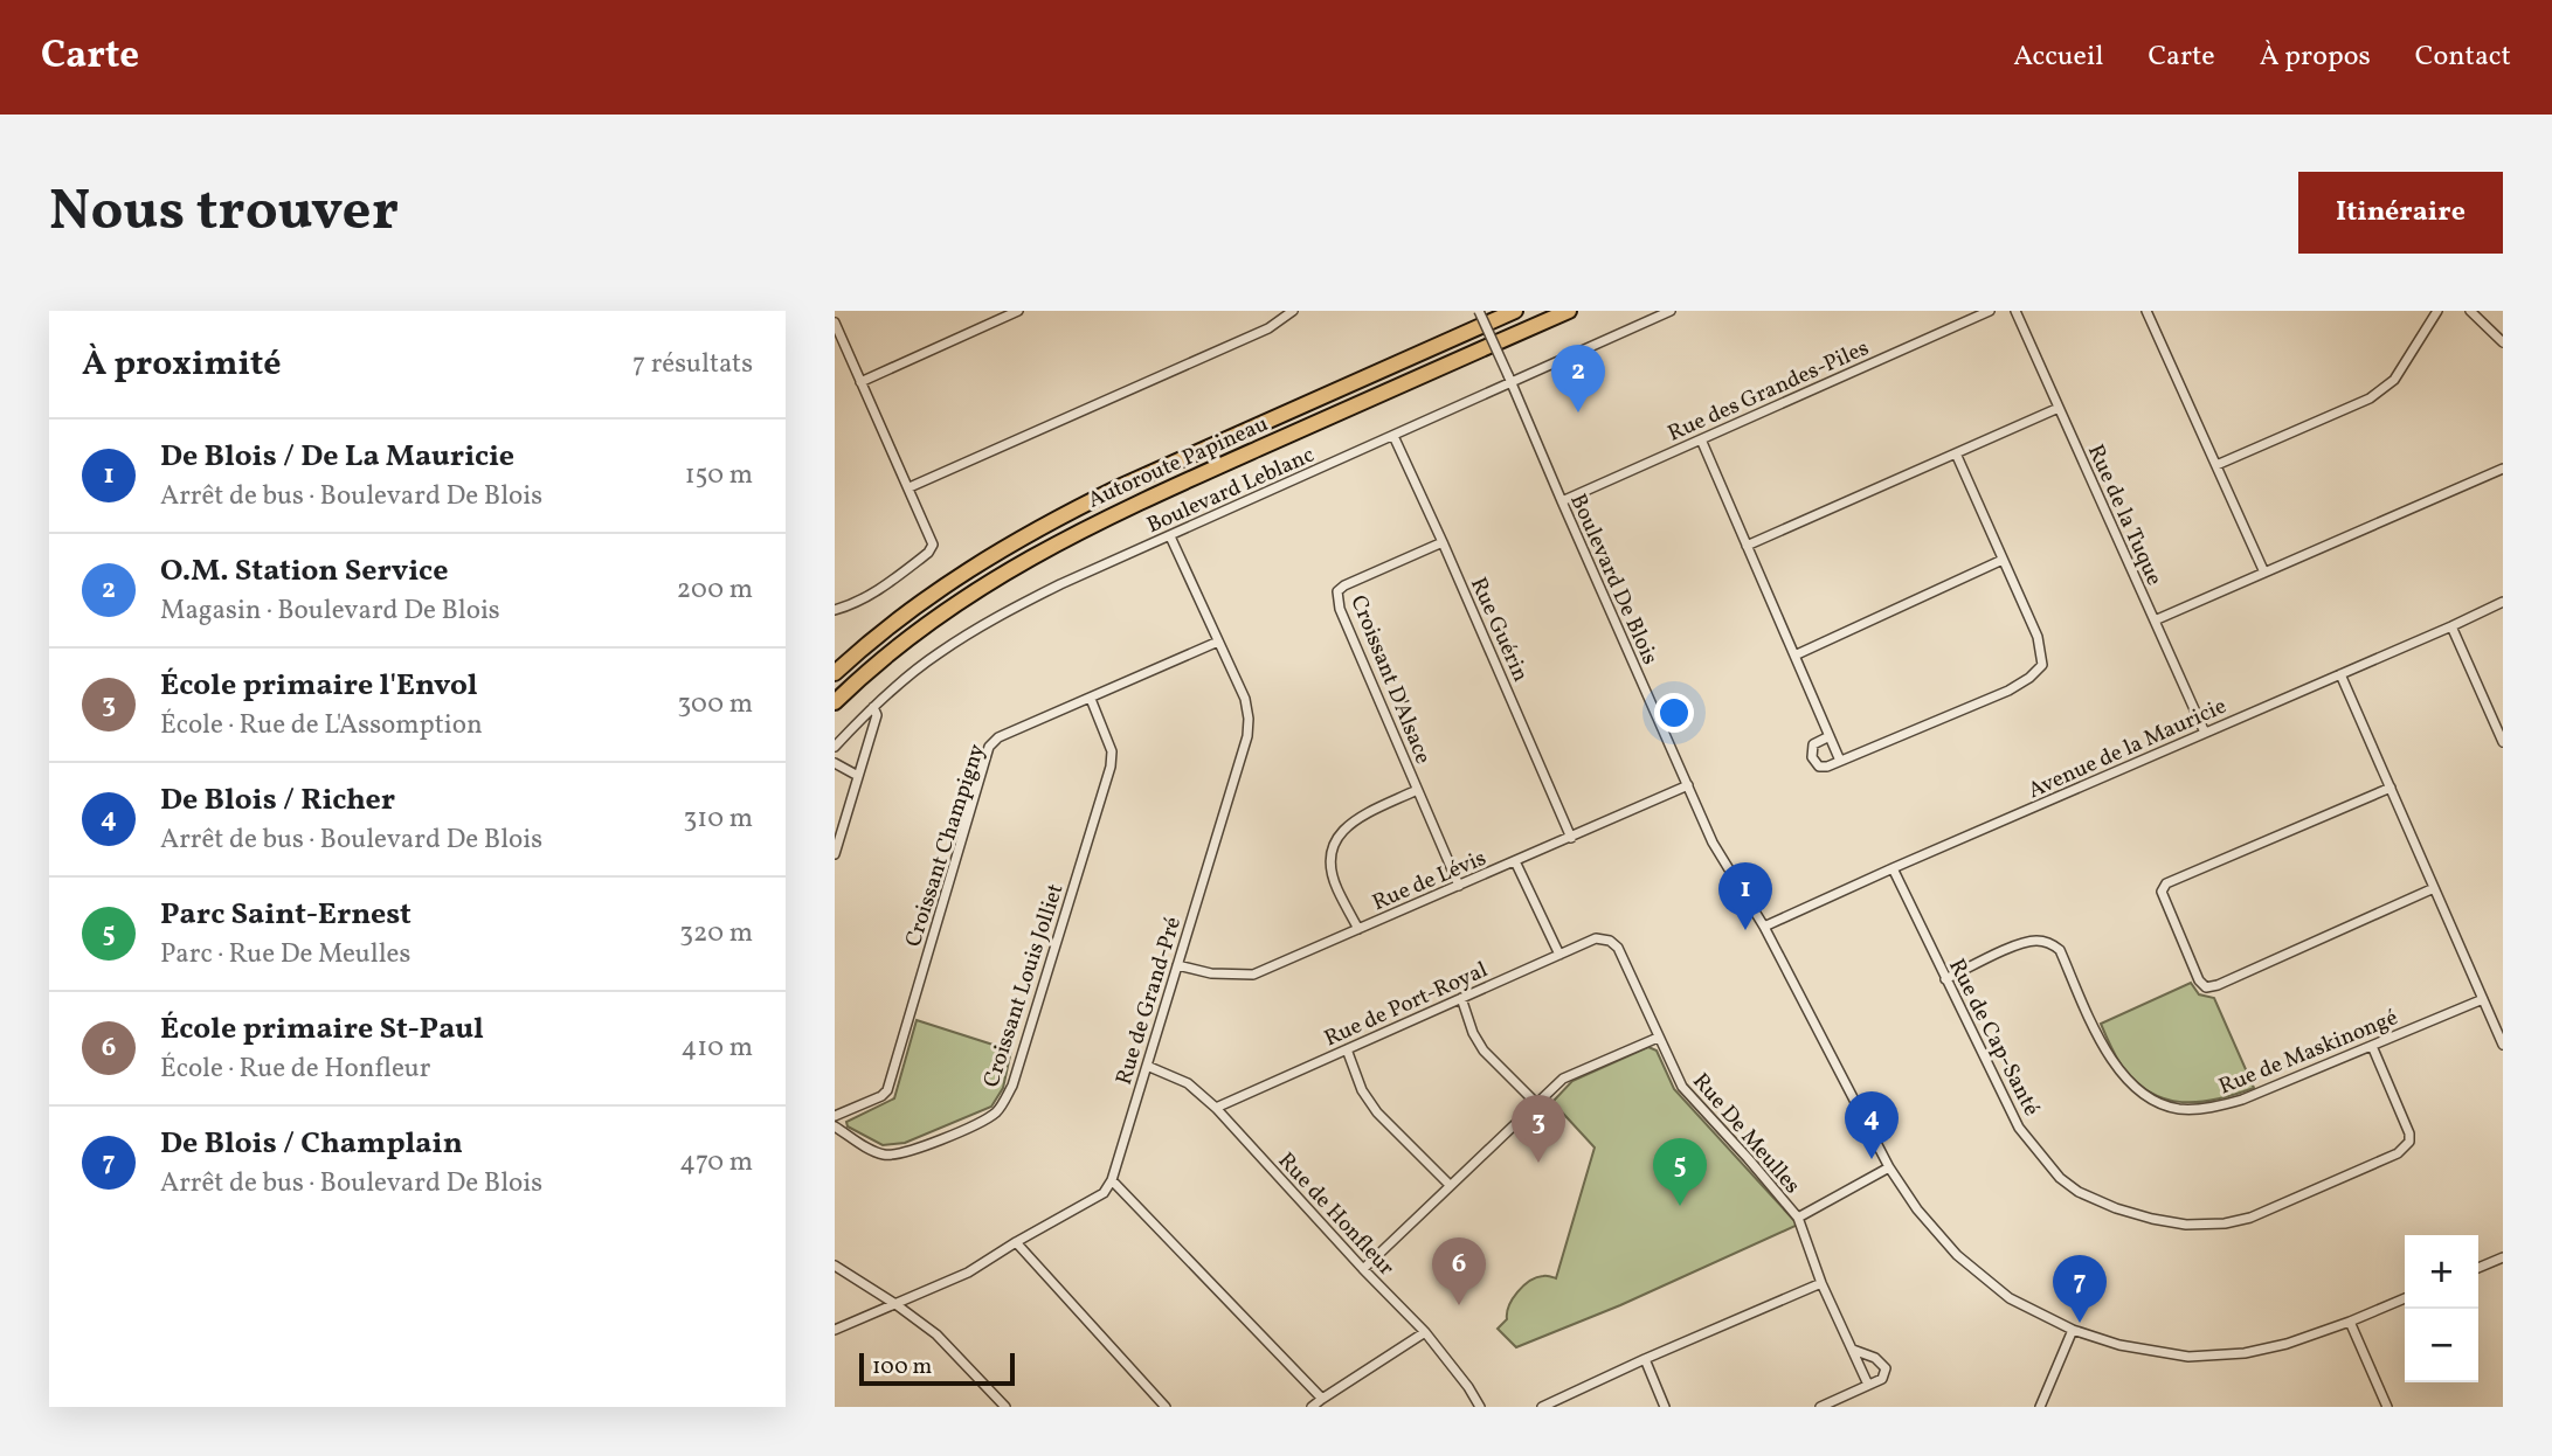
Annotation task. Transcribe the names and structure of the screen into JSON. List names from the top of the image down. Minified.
{"streets":{"highway":["Autoroute Papineau"],"street":["Rue des Grandes-Piles","Boulevard Leblanc","Rue de la Tuque","Boulevard De Blois","Rue Guérin","Croissant D'Alsace","Avenue de la Mauricie","Croissant Champigny","Rue de Lévis","Croissant Louis Jolliet","Rue de Grand-Pré","Rue de Port-Royal","Rue de Cap-Santé","Rue de Maskinongé","Rue De Meulles","Rue de Honfleur"]},"crossings":[["Rue des Grandes-Piles","Boulevard De Blois"],["Boulevard Leblanc","Boulevard De Blois"],["Boulevard Leblanc","Rue Guérin"],["Boulevard Leblanc","Rue de Grand-Pré"],["Rue de la Tuque","Avenue de la Mauricie"],["Boulevard De Blois","Avenue de la Mauricie"],["Boulevard De Blois","Rue de Lévis"],["Rue Guérin","Croissant D'Alsace"],["Rue Guérin","Rue de Lévis"],["Croissant D'Alsace","Rue de Lévis"],["Avenue de la Mauricie","Rue de Cap-Santé"],["Croissant Champigny","Croissant Louis Jolliet"],["Croissant Champigny","Rue de Grand-Pré"],["Rue de Lévis","Rue de Grand-Pré"],["Rue de Grand-Pré","Rue de Honfleur"],["Rue de Port-Royal","Rue De Meulles"],["Rue de Port-Royal","Rue de Honfleur"],["Rue de Cap-Santé","Rue de Maskinongé"]],"scale_bar":"100 m","page":{"header":"Carte","nav":["Accueil","Carte","À propos","Contact"],"buttons":"Itinéraire","title":"Nous trouver","heading":["À proximité","7 résultats"],"pins":["2","1","4","3","5","6","7"],"list":[{"mark":"1","name":"De Blois / De La Mauricie","note":"Arrêt de bus · Boulevard De Blois","value":"150 m"},{"mark":"2","name":"O.M. Station Service","note":"Magasin · Boulevard De Blois","value":"200 m"},{"mark":"3","name":"École primaire l'Envol","note":"École · Rue de L'Assomption","value":"300 m"},{"mark":"4","name":"De Blois / Richer","note":"Arrêt de bus · Boulevard De Blois","value":"310 m"},{"mark":"5","name":"Parc Saint-Ernest","note":"Parc · Rue De Meulles","value":"320 m"},{"mark":"6","name":"École primaire St-Paul","note":"École · Rue de Honfleur","value":"410 m"},{"mark":"7","name":"De Blois / Champlain","note":"Arrêt de bus · Boulevard De Blois","value":"470 m"}],"map_buttons":["+","−"],"scale":"100 m"}}
